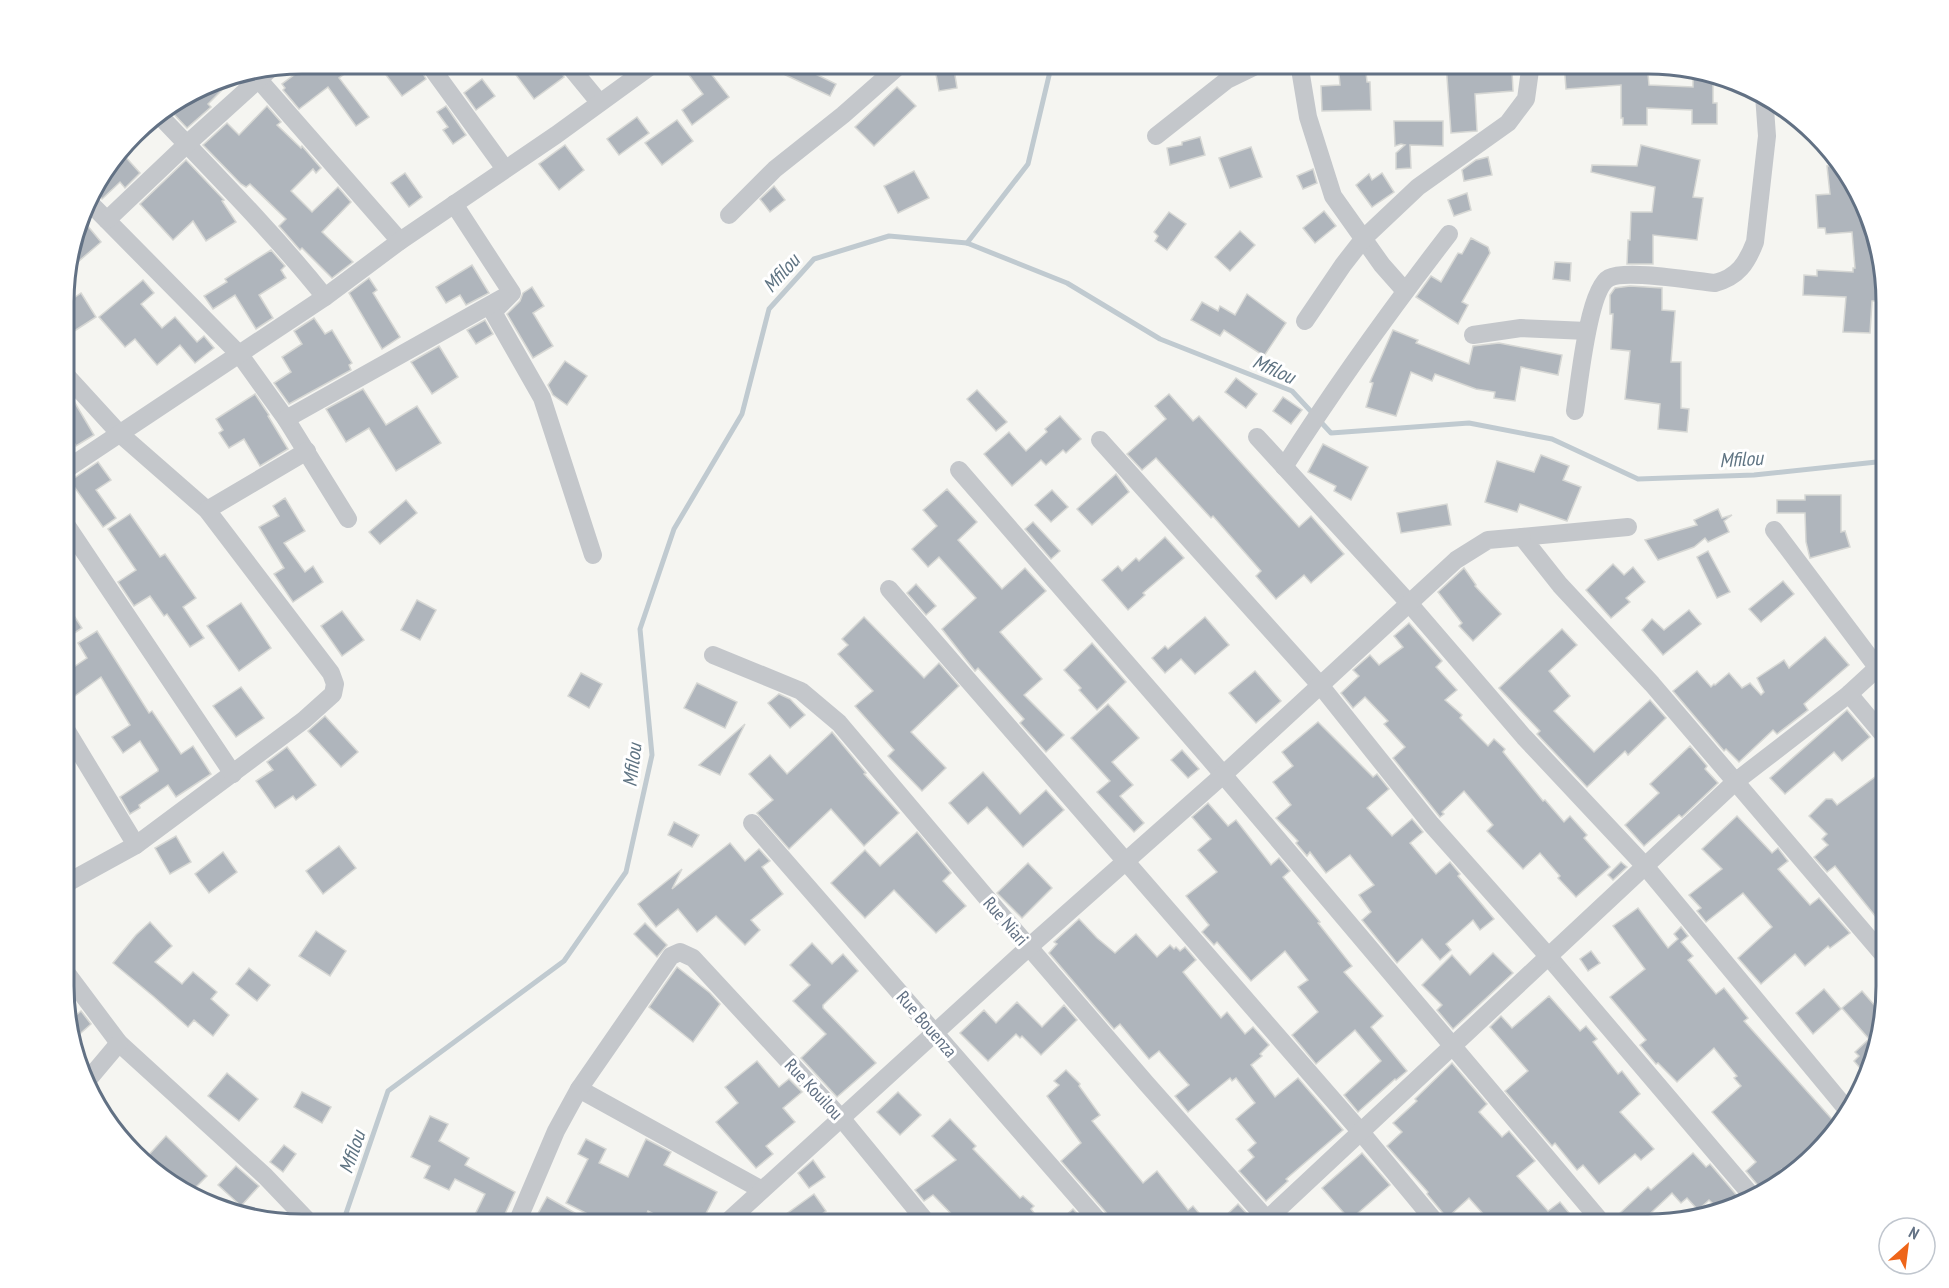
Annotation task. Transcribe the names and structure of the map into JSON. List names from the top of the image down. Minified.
{"streets":{"street":["Rue Niari","Rue Bouenza","Rue Kouilou"]},"water":["Mfilou"],"north":"top right"}
